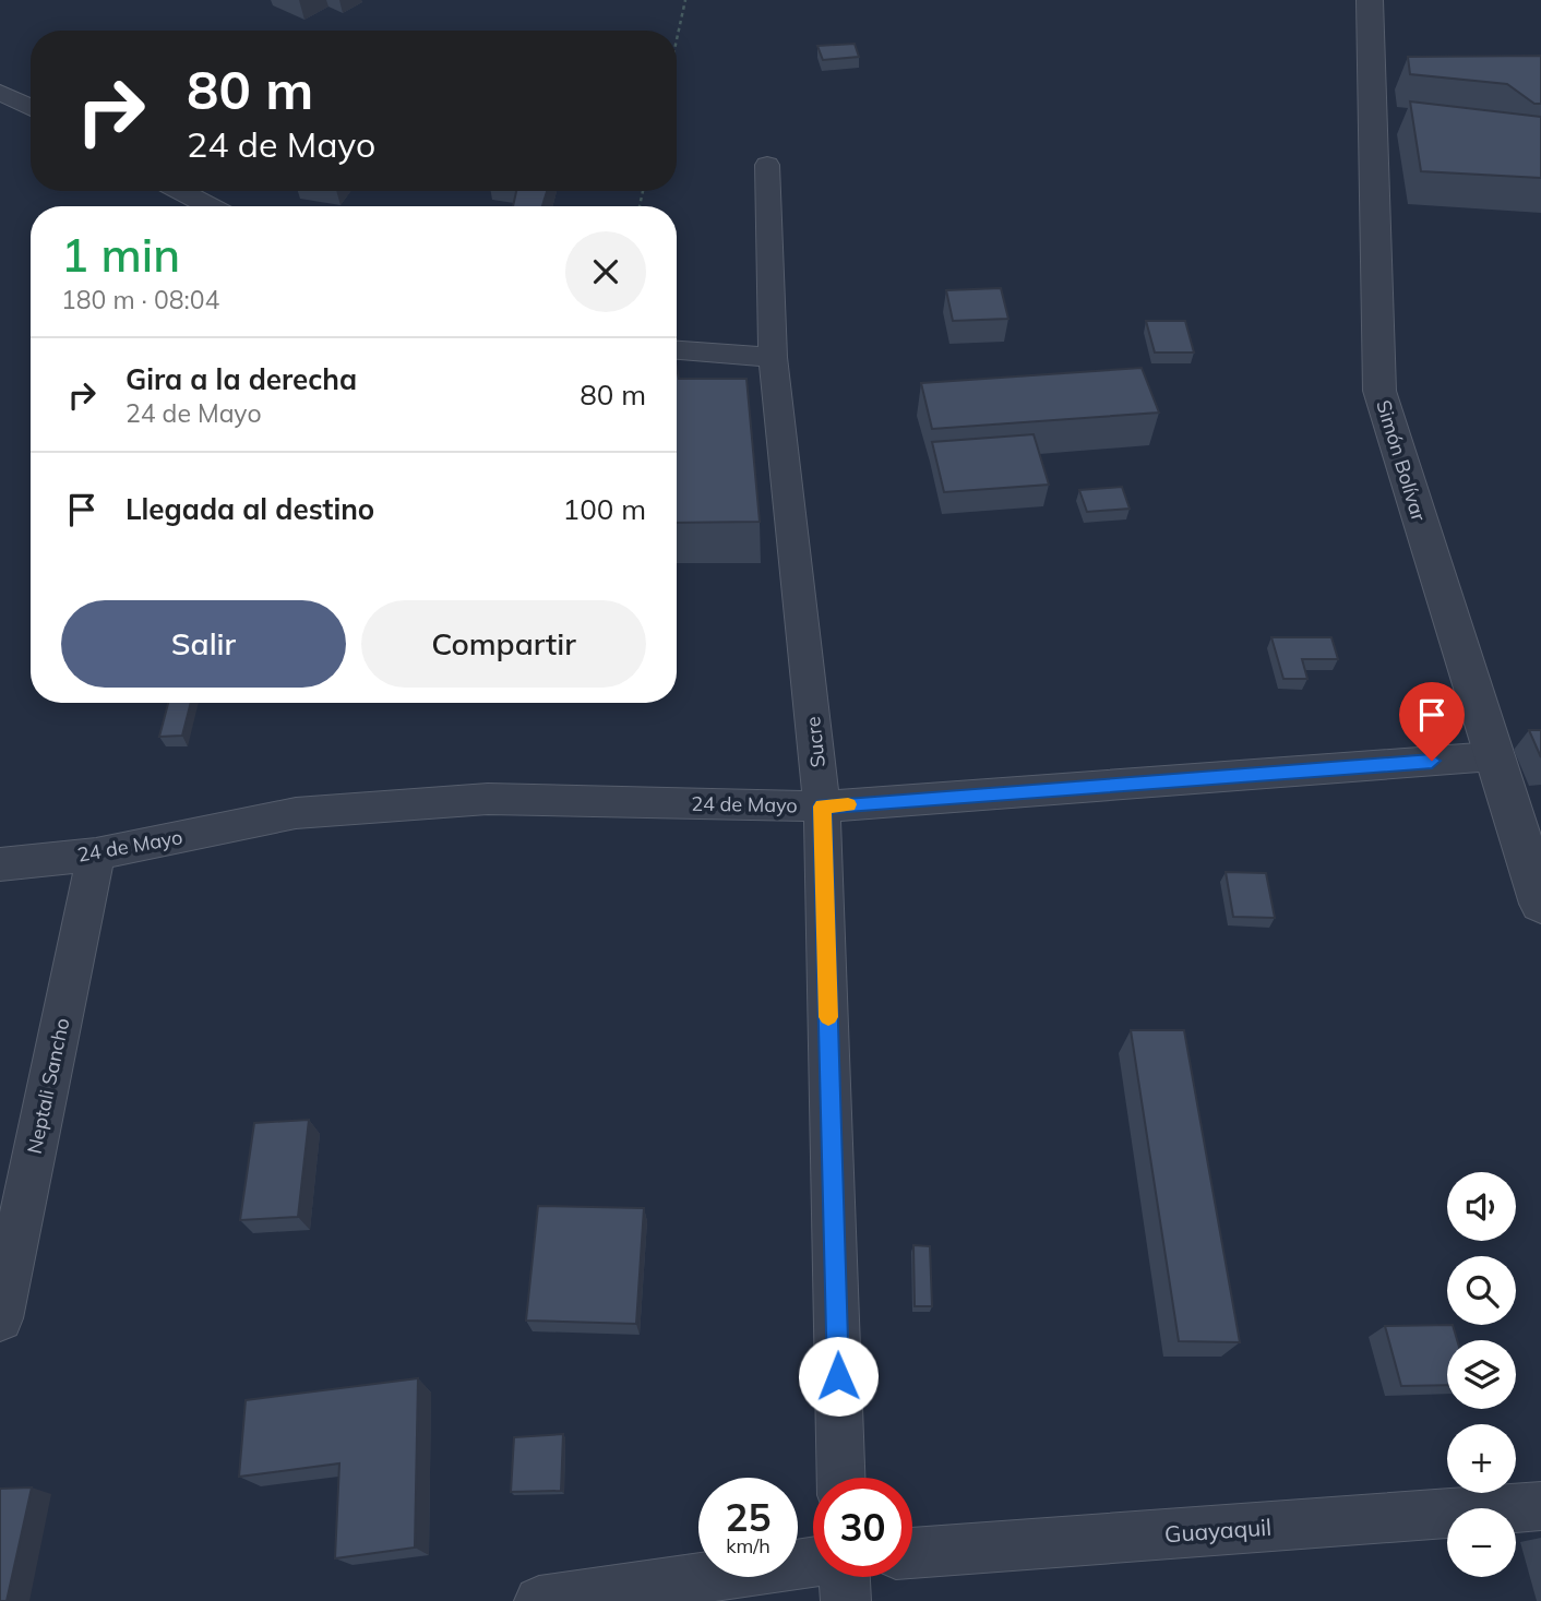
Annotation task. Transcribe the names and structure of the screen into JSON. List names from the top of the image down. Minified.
{"streets":{"street":["Simón Bolívar","Sucre","24 de Mayo","Neptali Sancho","Guayaquil"]},"crossings":[["Simón Bolívar","24 de Mayo"],["Sucre","24 de Mayo"],["24 de Mayo","Neptali Sancho"]],"page":{"turn":["80 m","24 de Mayo"],"heading":["1 min","180 m · 08:04"],"list":[{"name":"Gira a la derecha","note":"24 de Mayo","value":"80 m"},{"name":"Llegada al destino","value":"100 m"}],"buttons":["Salir","Compartir"],"map_buttons":["+","−"],"speed":"25 km/h","limit":"30"}}
